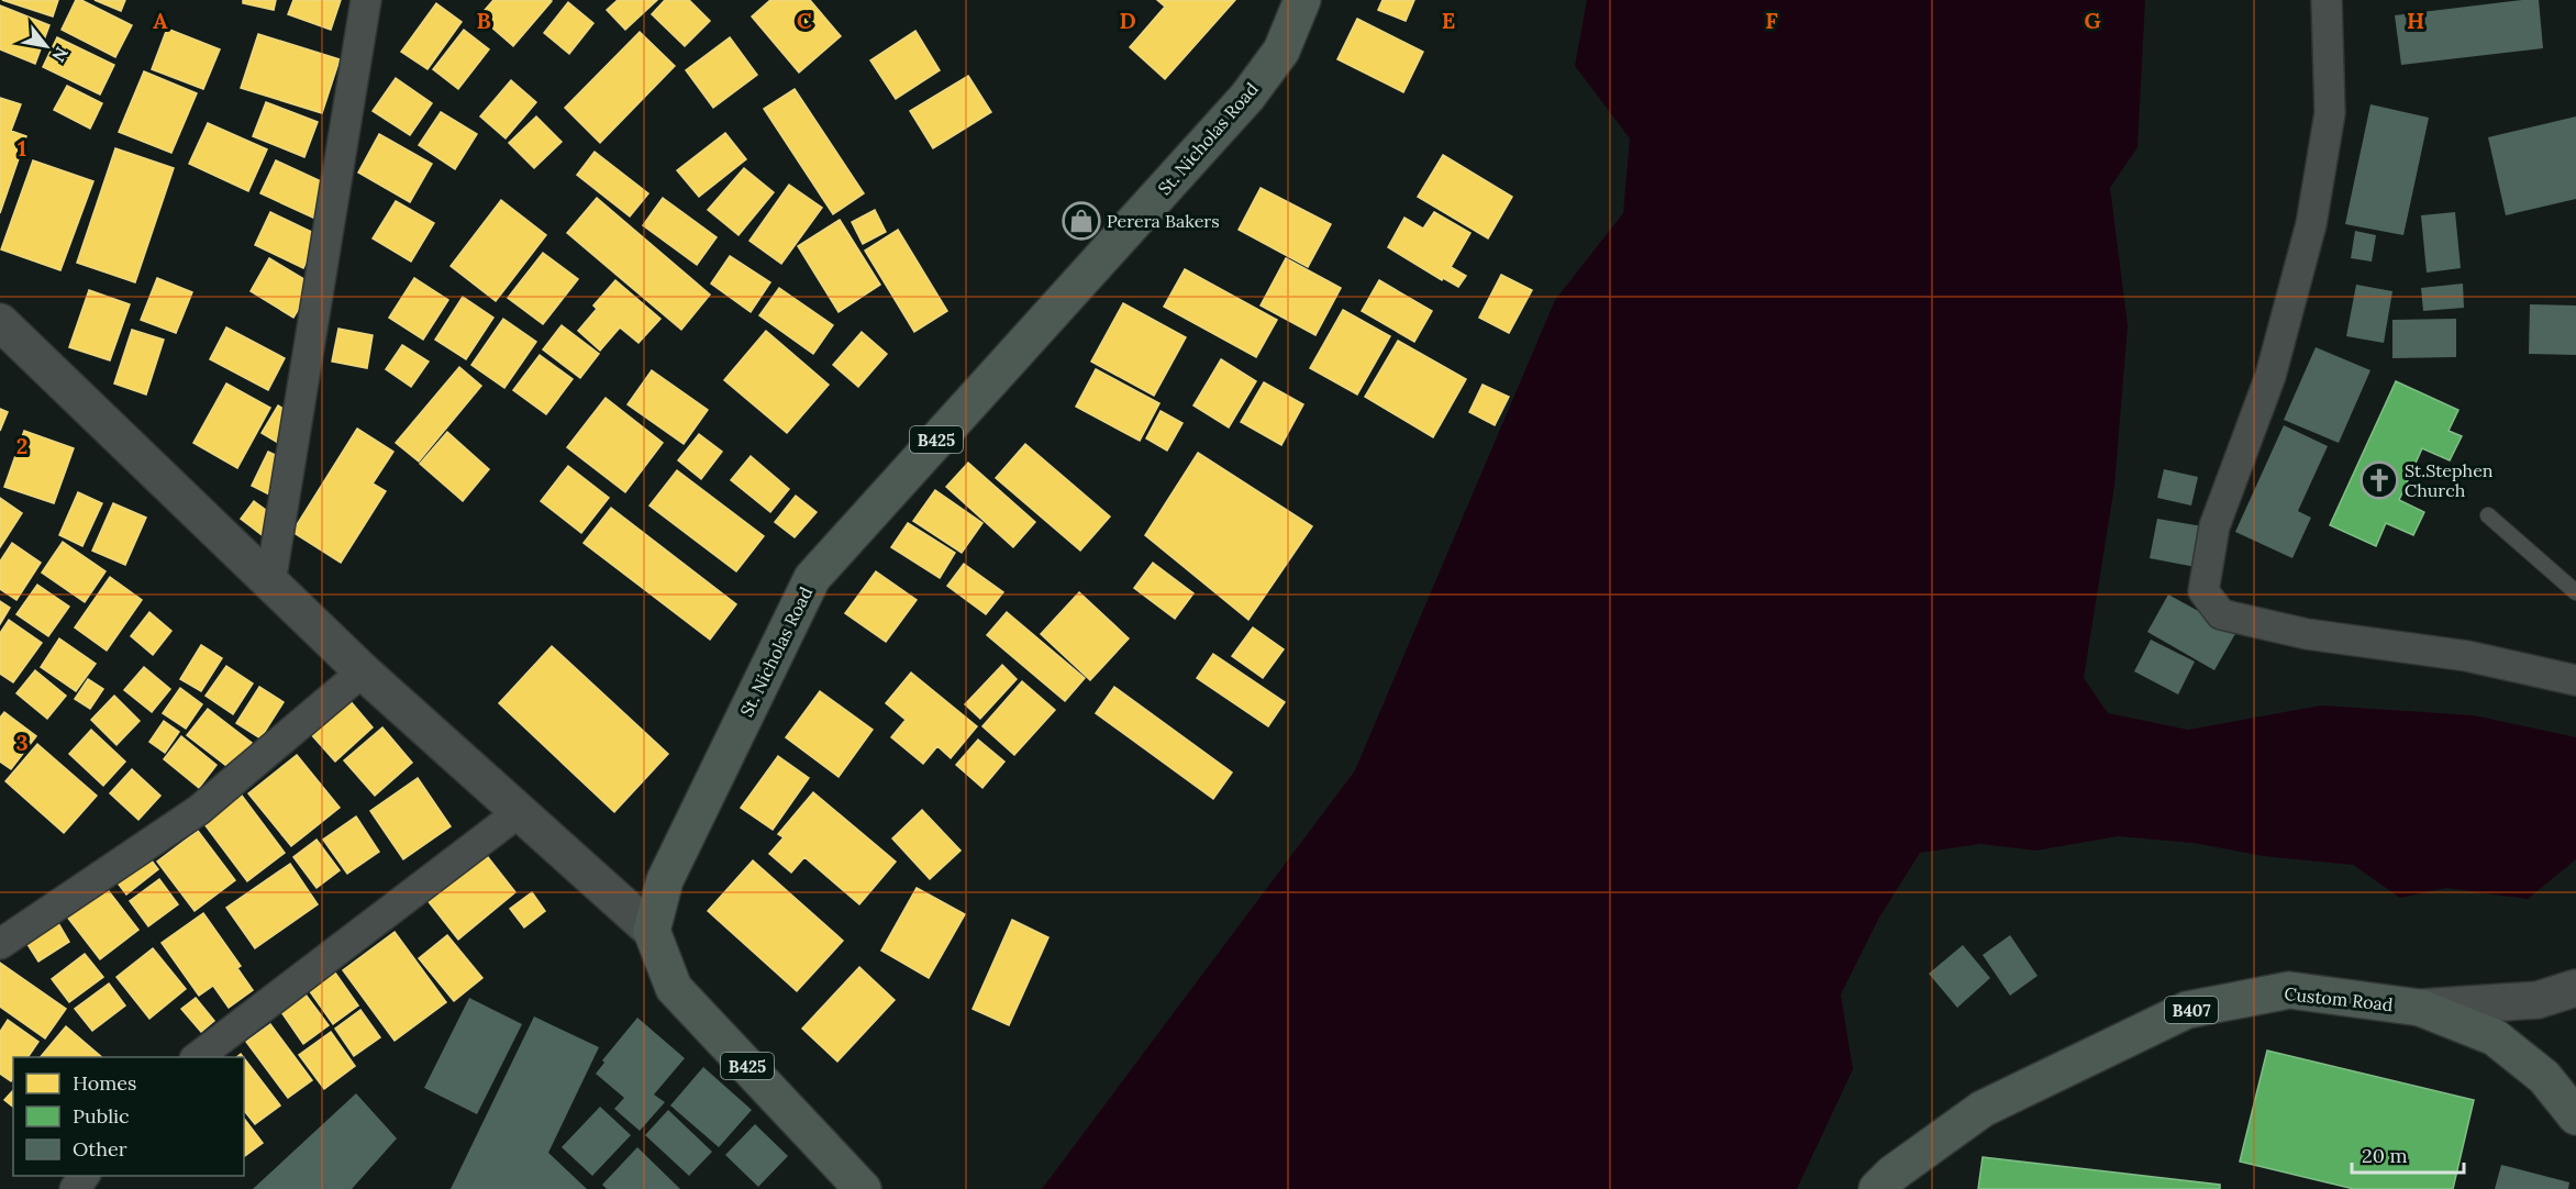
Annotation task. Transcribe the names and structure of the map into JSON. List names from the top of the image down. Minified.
{"streets":{"main road":["St. Nicholas Road","B425","Custom Road","B407"]},"crossings":[["St. Nicholas Road","B425"]],"places":{"shop":["Perera Bakers"],"church":["St.Stephen Church"]},"legend":["Homes","Public","Other"],"scale_bar":"20 m","north":"bottom right","grid":{"columns":["A","B","C","D","E","F","G","H"],"rows":["1","2","3"]}}
